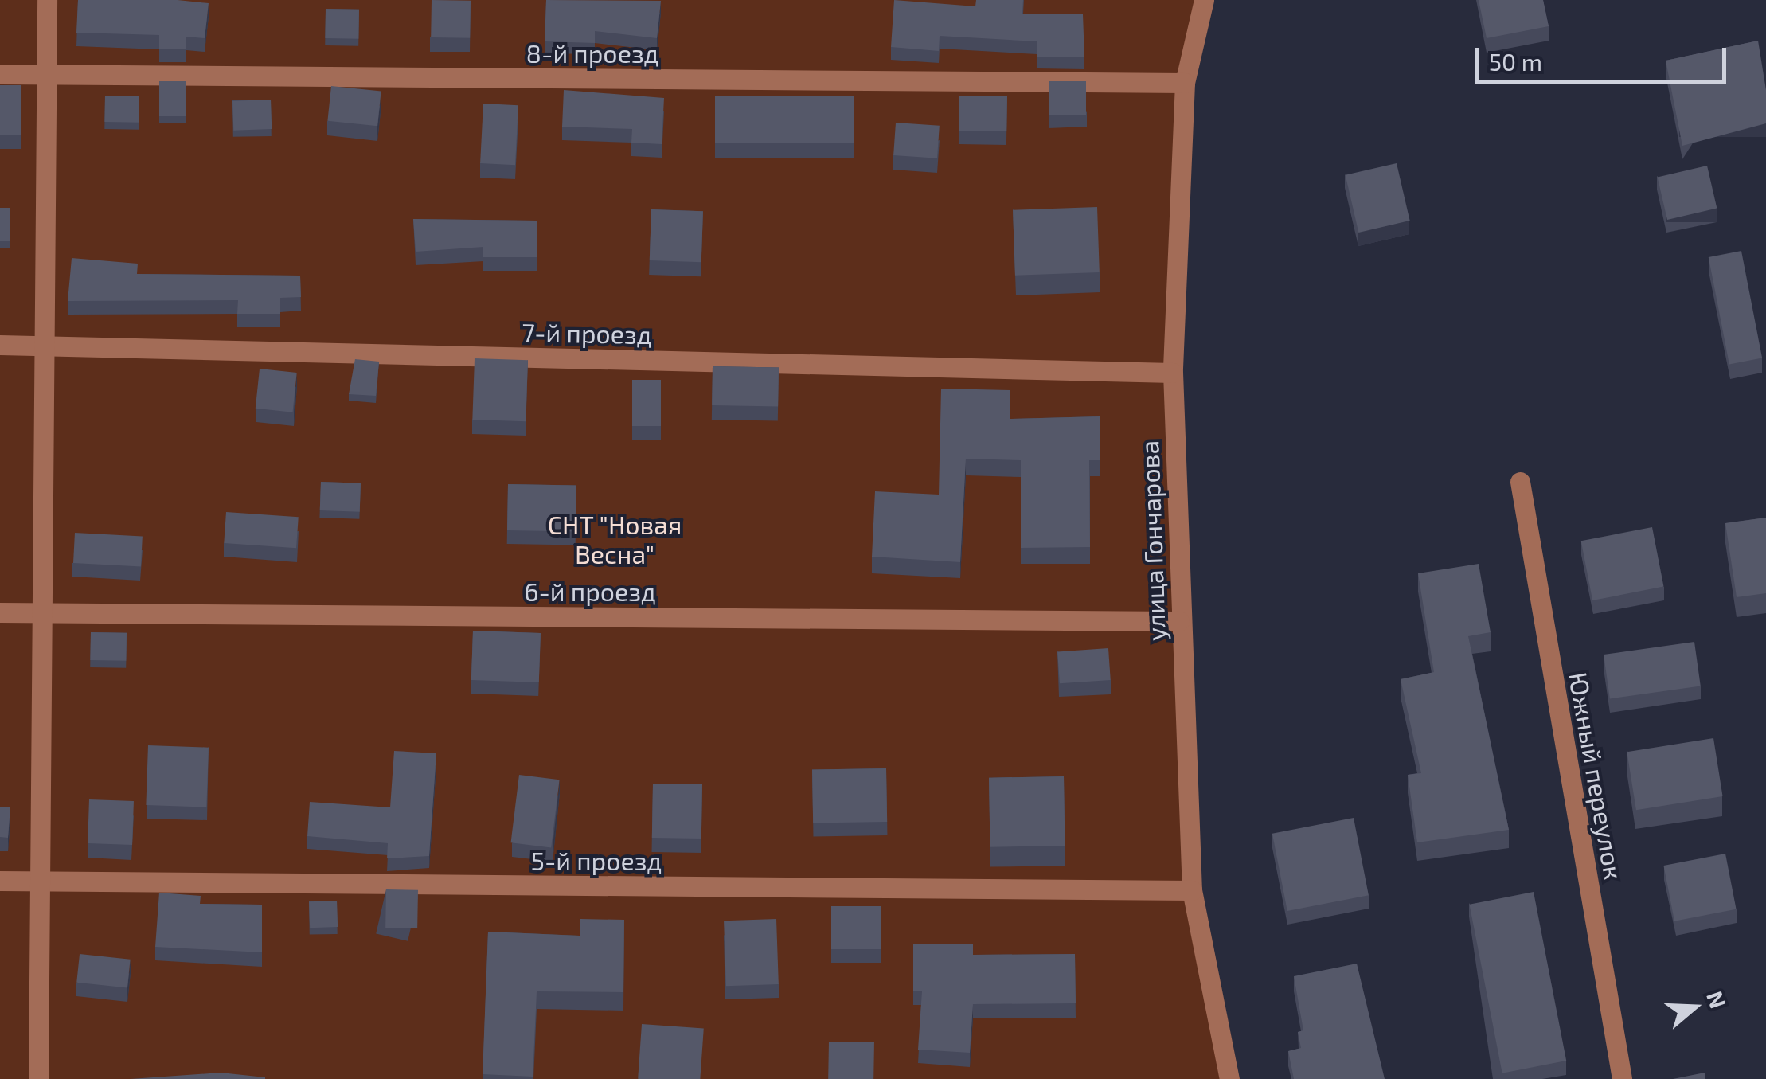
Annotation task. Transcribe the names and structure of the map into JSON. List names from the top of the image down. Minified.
{"streets":{"street":["8-й проезд","7-й проезд","улица Гончарова","6-й проезд","Южный переулок","5-й проезд"]},"crossings":[["8-й проезд","улица Гончарова"],["7-й проезд","улица Гончарова"],["улица Гончарова","6-й проезд"],["улица Гончарова","5-й проезд"]],"parks":["СНТ \"Новая Весна\""],"scale_bar":"50 m","north":"right"}
